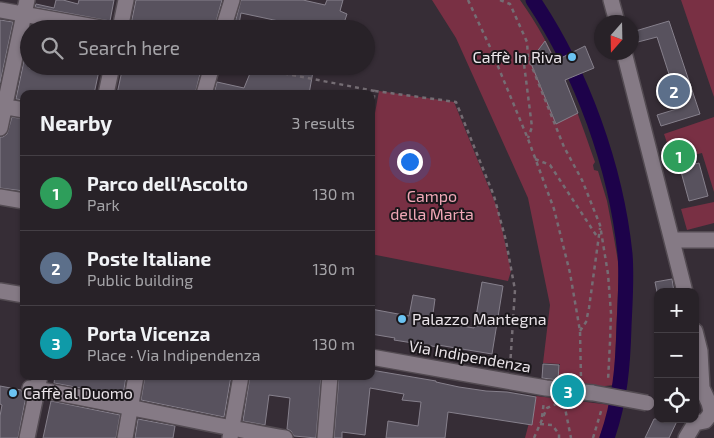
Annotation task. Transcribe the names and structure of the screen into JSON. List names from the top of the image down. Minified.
{"streets":{"street":["Via Indipendenza"]},"parks":["Campo della Marta"],"places":["Caffè In Riva","Palazzo Mantegna","Caffè al Duomo"],"north":"bottom","page":{"search":"Search here","pins":["2","1","3"],"heading":["Nearby","3 results"],"list":[{"mark":"1","name":"Parco dell'Ascolto","note":"Park","value":"130 m"},{"mark":"2","name":"Poste Italiane","note":"Public building","value":"130 m"},{"mark":"3","name":"Porta Vicenza","note":"Place · Via Indipendenza","value":"130 m"}],"map_buttons":["+","−"]}}
